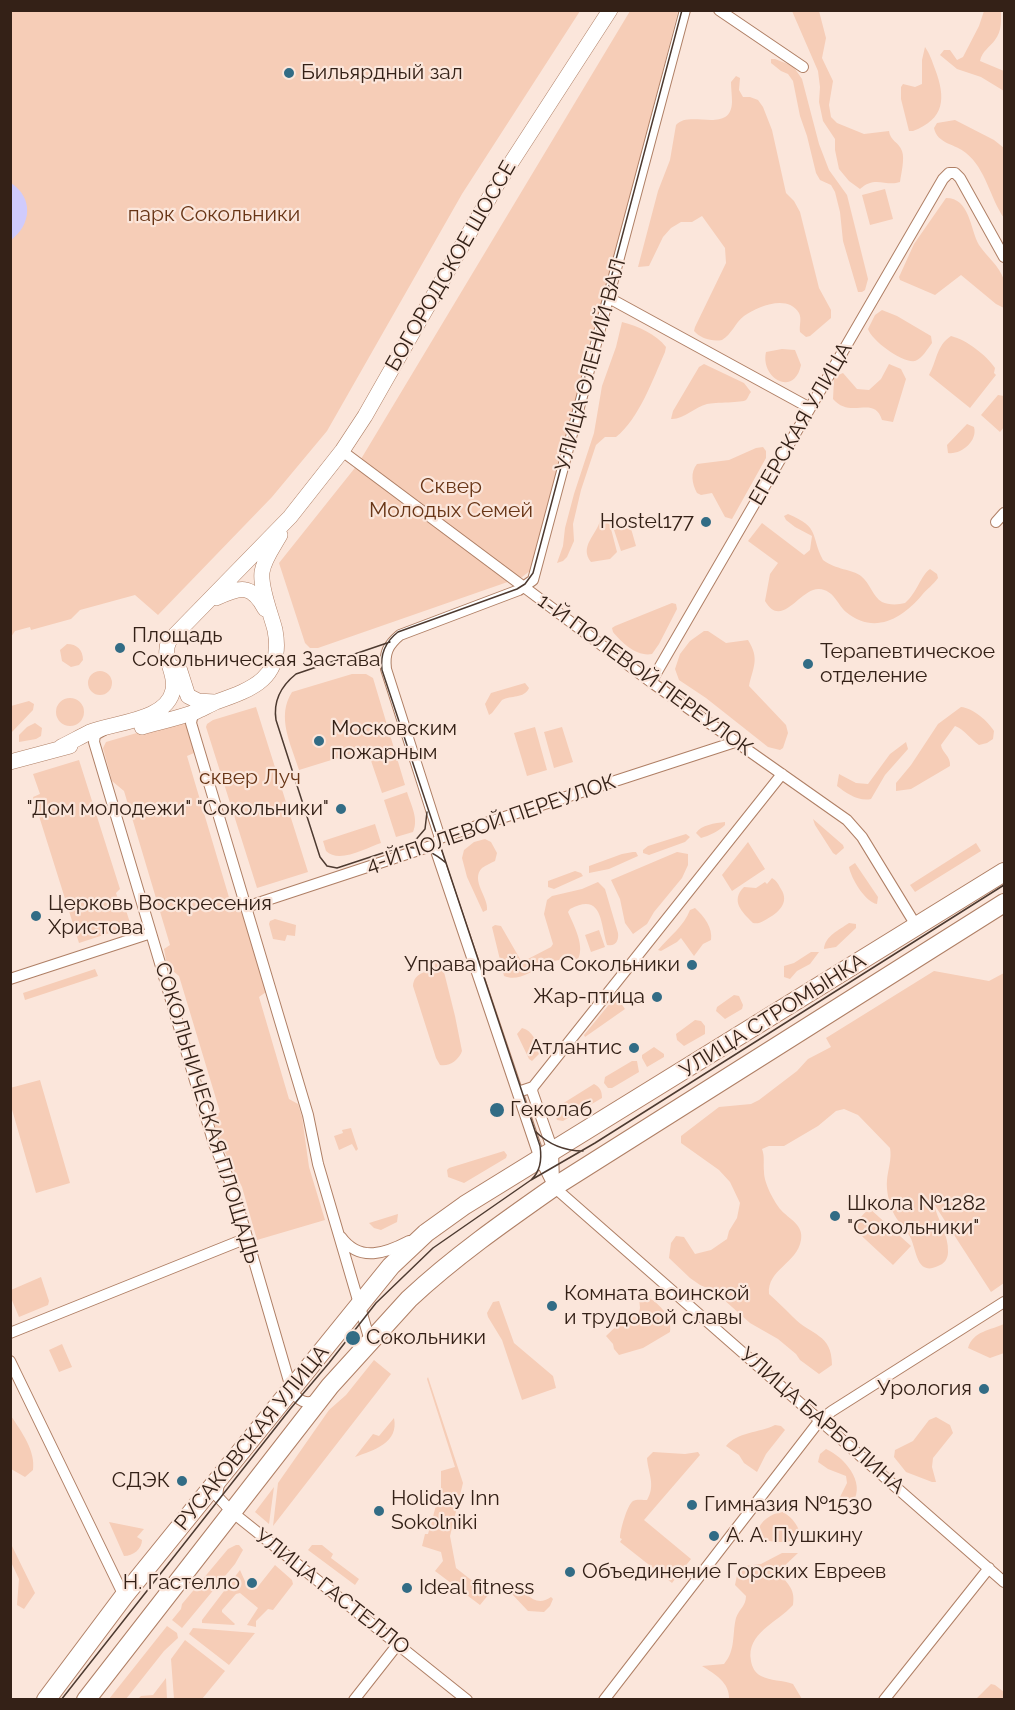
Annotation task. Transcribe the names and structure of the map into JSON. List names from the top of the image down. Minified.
{"streets":{"main road":["БОГОРОДСКОЕ ШОССЕ","УЛИЦА СТРОМЫНКА","РУСАКОВСКАЯ УЛИЦА"],"street":["УЛИЦА ОЛЕНИЙ ВАЛ","ЕГЕРСКАЯ УЛИЦА","1-Й ПОЛЕВОЙ ПЕРЕУЛОК","4-Й ПОЛЕВОЙ ПЕРЕУЛОК","СОКОЛЬНИЧЕСКАЯ ПЛОЩАДЬ","УЛИЦА БАРБОЛИНА","УЛИЦА ГАСТЕЛЛО"]},"crossings":[["БОГОРОДСКОЕ ШОССЕ","1-Й ПОЛЕВОЙ ПЕРЕУЛОК"],["УЛИЦА ОЛЕНИЙ ВАЛ","1-Й ПОЛЕВОЙ ПЕРЕУЛОК"],["ЕГЕРСКАЯ УЛИЦА","1-Й ПОЛЕВОЙ ПЕРЕУЛОК"],["1-Й ПОЛЕВОЙ ПЕРЕУЛОК","4-Й ПОЛЕВОЙ ПЕРЕУЛОК"],["1-Й ПОЛЕВОЙ ПЕРЕУЛОК","УЛИЦА СТРОМЫНКА"],["УЛИЦА СТРОМЫНКА","УЛИЦА БАРБОЛИНА"],["УЛИЦА СТРОМЫНКА","РУСАКОВСКАЯ УЛИЦА"],["СОКОЛЬНИЧЕСКАЯ ПЛОЩАДЬ","РУСАКОВСКАЯ УЛИЦА"],["УЛИЦА БАРБОЛИНА","РУСАКОВСКАЯ УЛИЦА"],["РУСАКОВСКАЯ УЛИЦА","УЛИЦА ГАСТЕЛЛО"]],"parks":["парк Сокольники","Сквер Молодых Семей","сквер Луч"],"places":["Бильярдный зал","Hostel177","Площадь Сокольническая Застава","Терапевтическое отделение","Московским пожарным","\"Дом молодежи\" \"Сокольники\"","Церковь Воскресения Христова","Управа района Сокольники","Жар-птица","Атлантис","Геколаб","Школа №1282 \"Сокольники\"","Комната воинской и трудовой славы","Сокольники","Урология","СДЭК","Гимназия №1530","Holiday Inn Sokolniki","А. А. Пушкину","Объединение Горских Евреев","Н. Гастелло","Ideal fitness"]}
